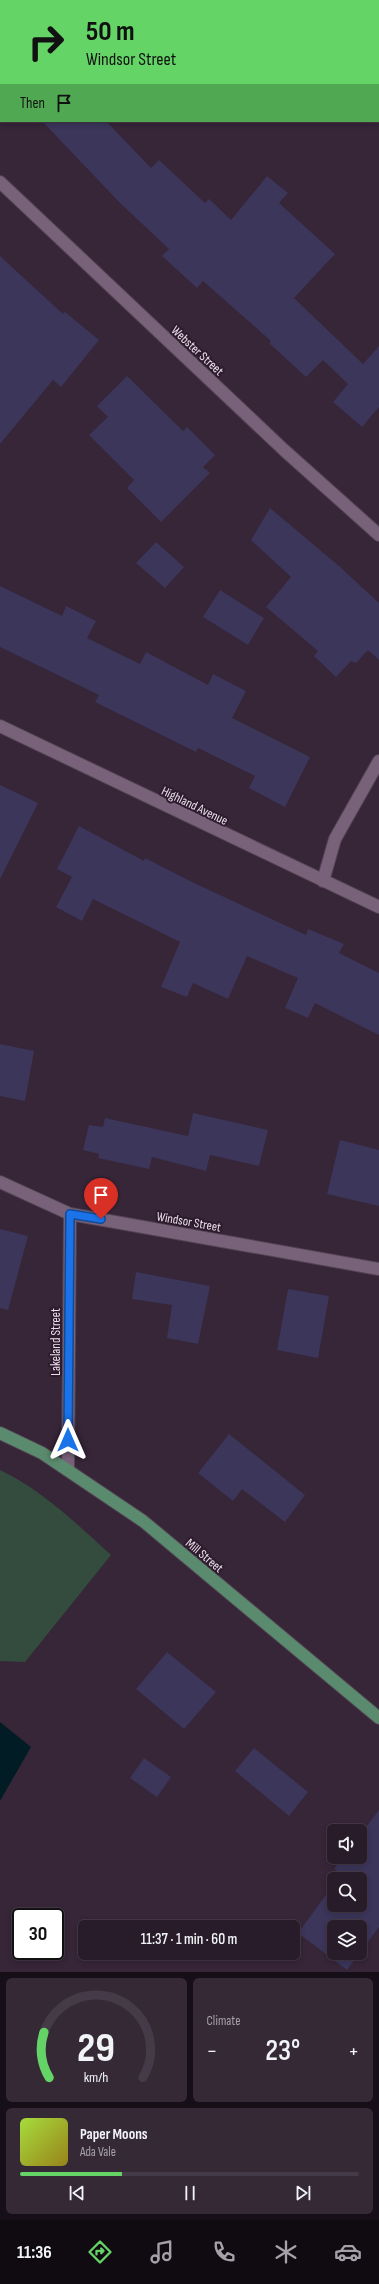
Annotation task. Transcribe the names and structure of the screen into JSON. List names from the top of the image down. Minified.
{"streets":{"main road":["Mill Street"],"street":["Webster Street","Highland Avenue","Windsor Street","Lakeland Street"]},"crossings":[["Windsor Street","Lakeland Street"],["Lakeland Street","Mill Street"]],"page":{"turn":["50 m","Windsor Street"],"then":"Then","limit":"30","trip":"11:37 · 1 min · 60 m","tile":"Climate","heat":["−","23°","+"],"song":["Paper Moons","Ada Vale"],"tabs":"11:36","gauge":["29","km/h"]}}
